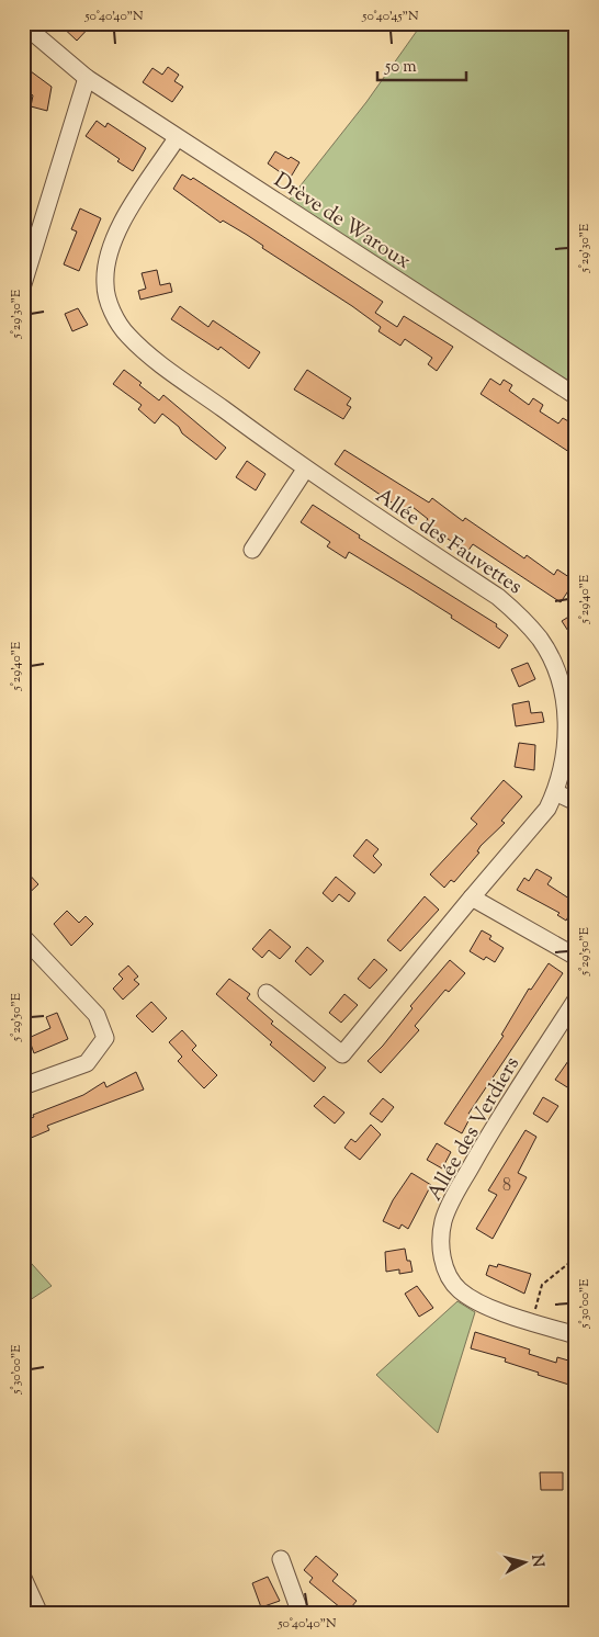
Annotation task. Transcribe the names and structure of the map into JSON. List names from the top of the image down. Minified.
{"streets":{"street":["Drève de Waroux","Allée des Fauvettes","Allée des Verdiers"]},"crossings":[["Drève de Waroux","Allée des Fauvettes"]],"house_numbers":["8"],"scale_bar":"50 m","north":"right","coordinates":["50°40'40\"N","50°40'45\"N","5°29'30\"E","5°29'40\"E","5°29'50\"E","5°30'00\"E"]}
